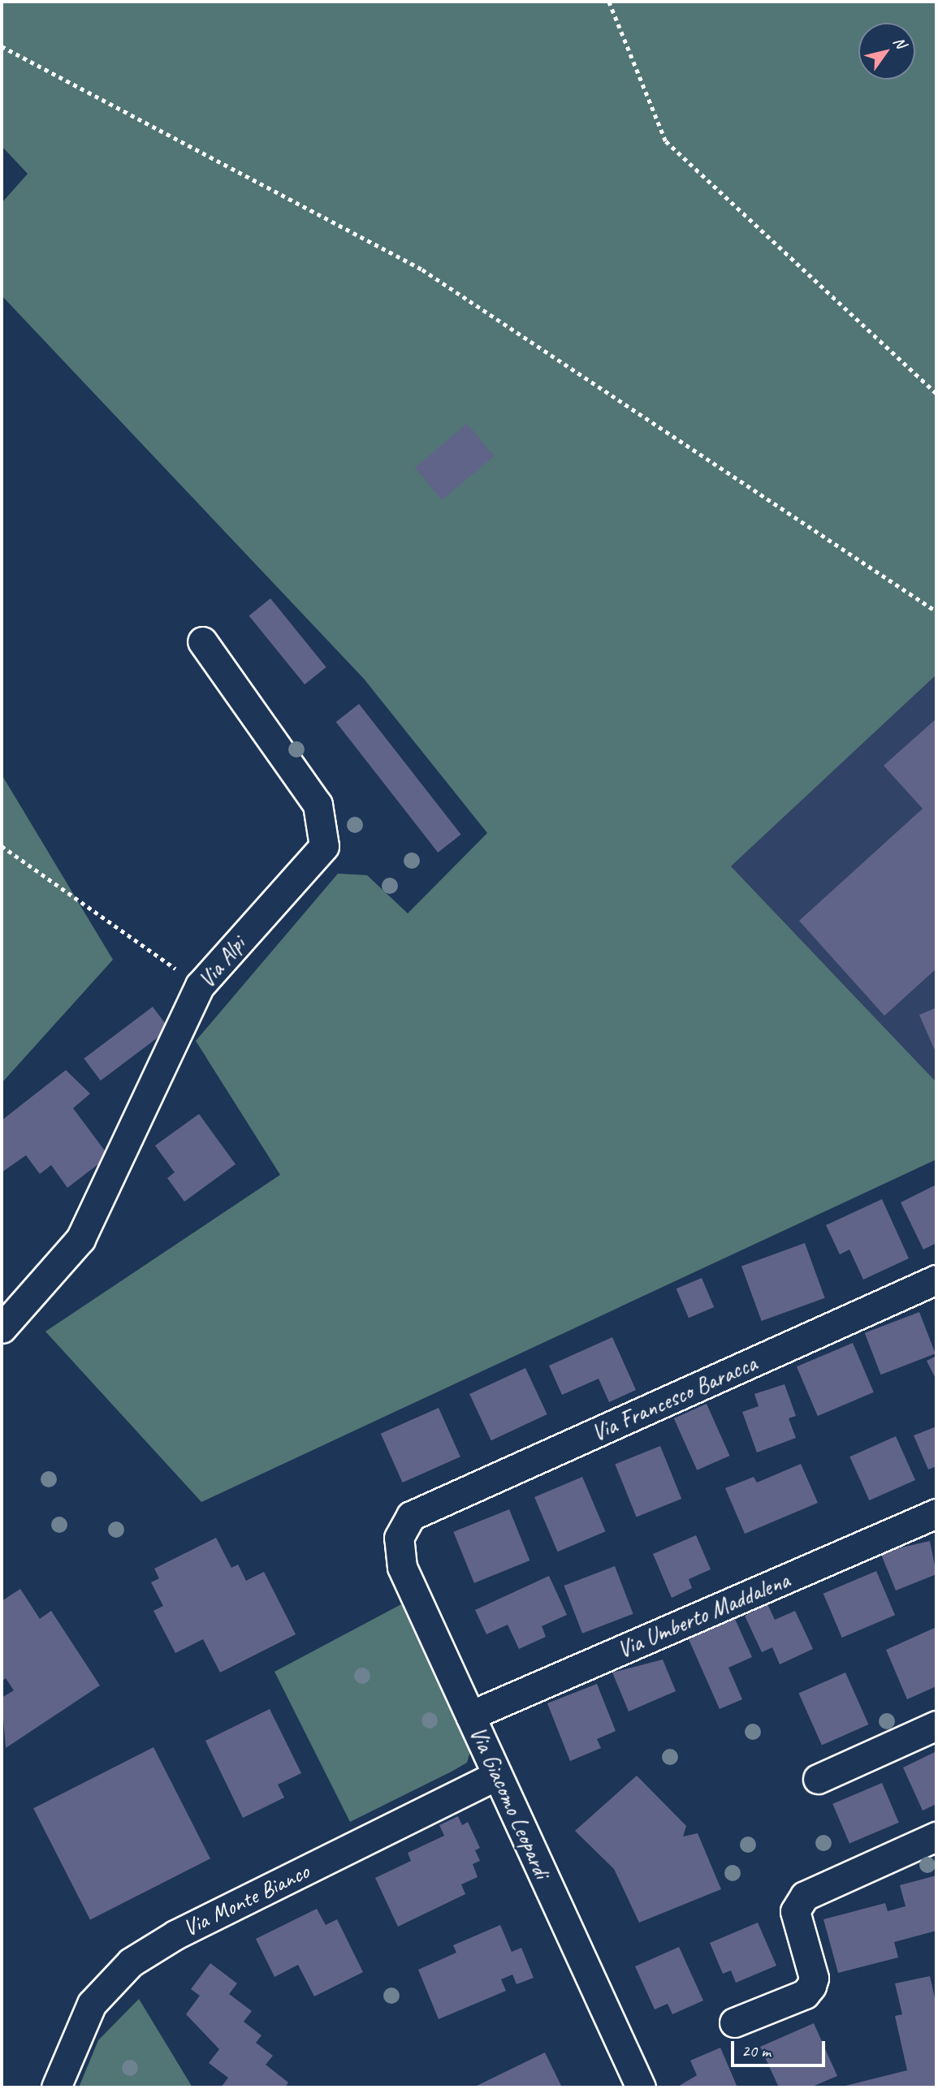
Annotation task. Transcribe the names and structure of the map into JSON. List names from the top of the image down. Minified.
{"streets":{"street":["Via Alpi","Via Francesco Baracca","Via Umberto Maddalena","Via Giacomo Leopardi","Via Monte Bianco"]},"crossings":[["Via Francesco Baracca","Via Giacomo Leopardi"],["Via Umberto Maddalena","Via Giacomo Leopardi"],["Via Giacomo Leopardi","Via Monte Bianco"]],"scale_bar":"20 m","north":"top right"}
